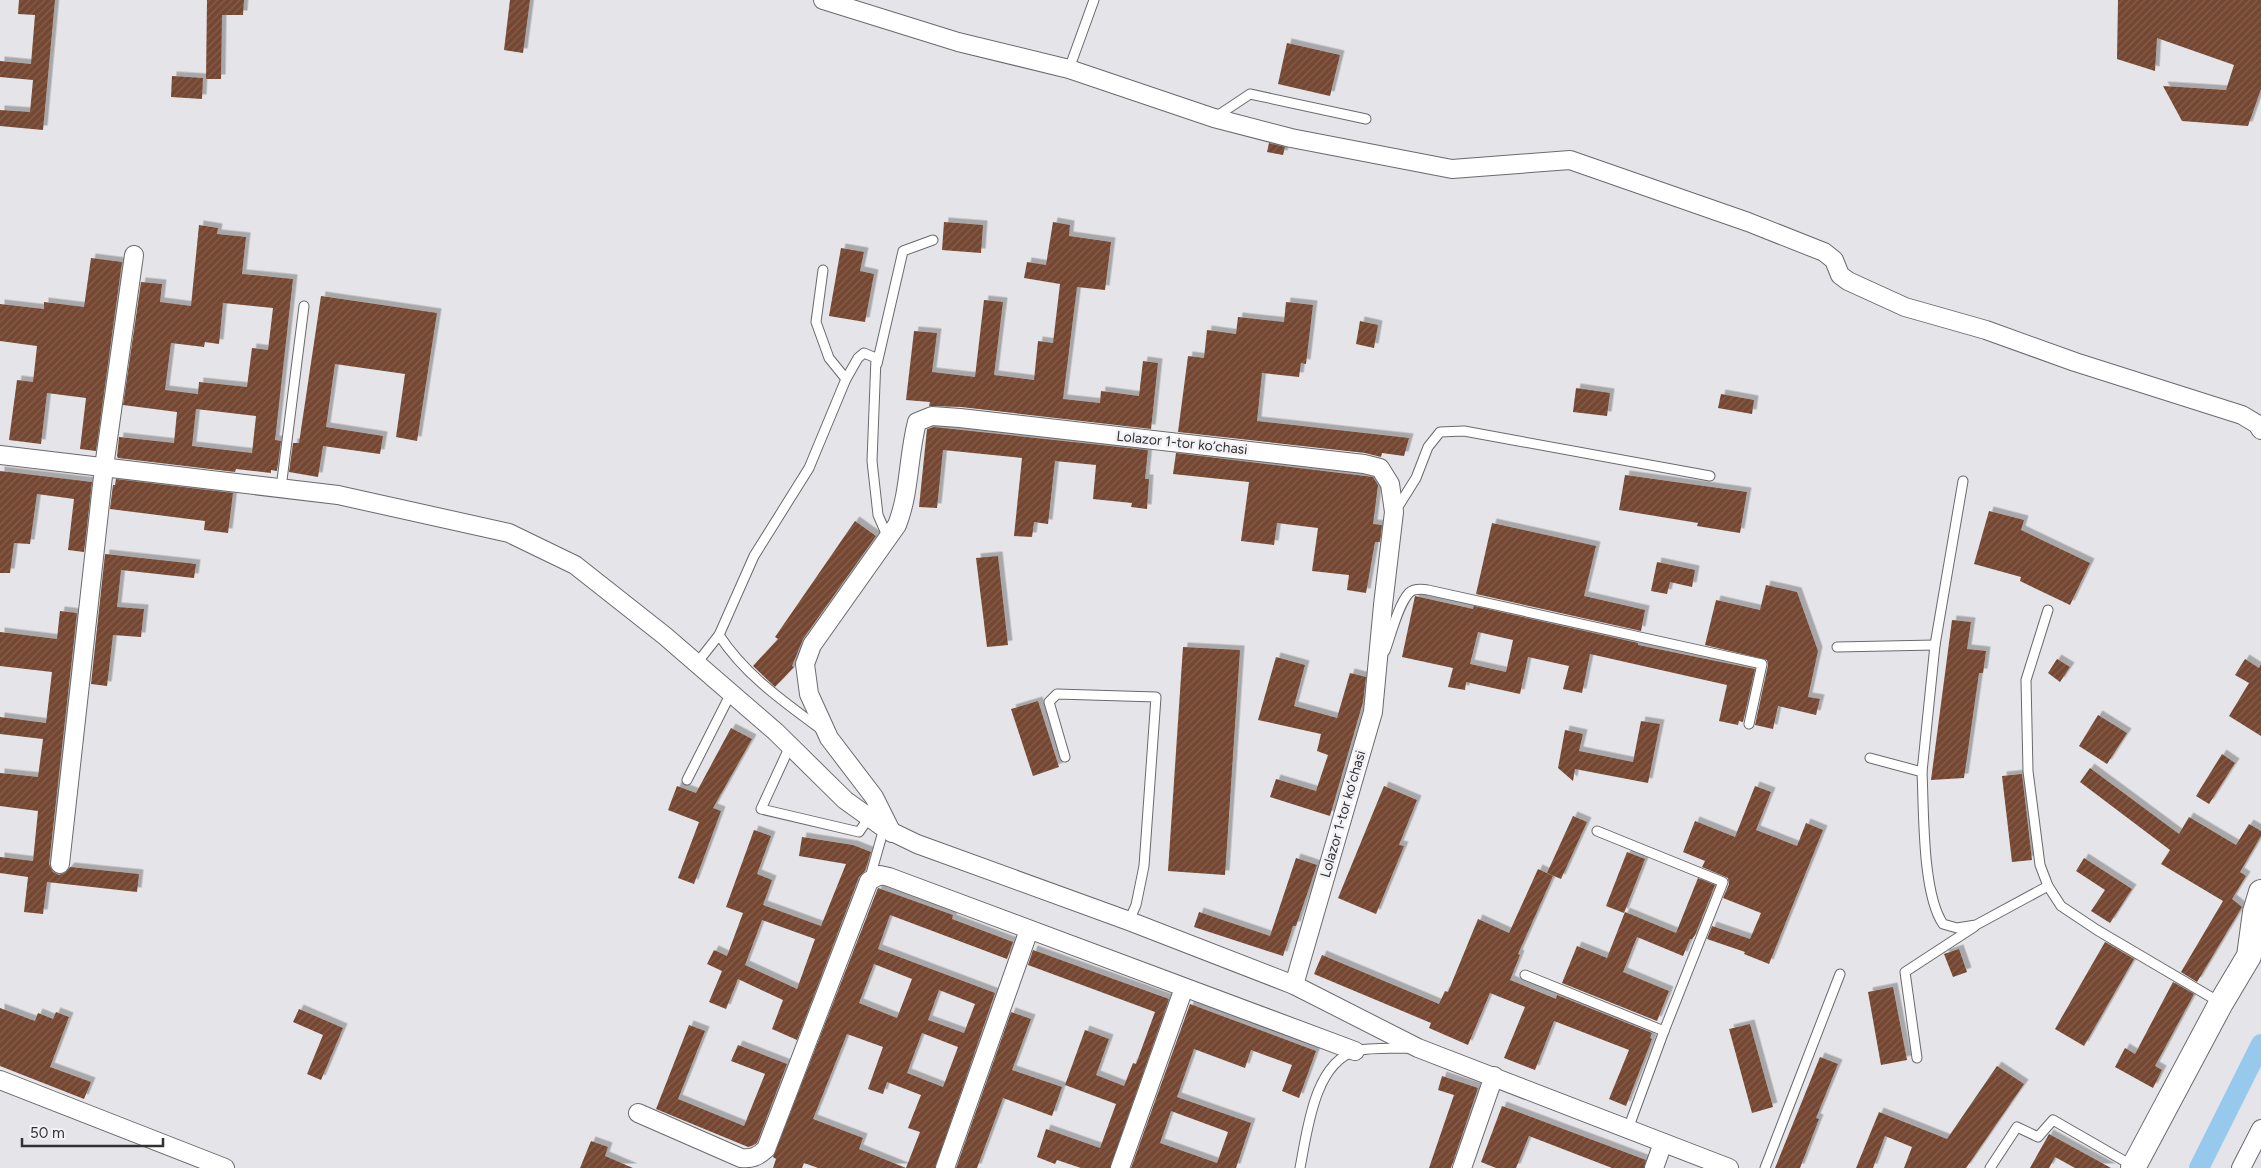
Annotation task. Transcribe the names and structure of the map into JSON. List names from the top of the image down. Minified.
{"streets":{"street":["Lolazor 1-tor ko‘chasi"]},"scale_bar":"50 m"}
